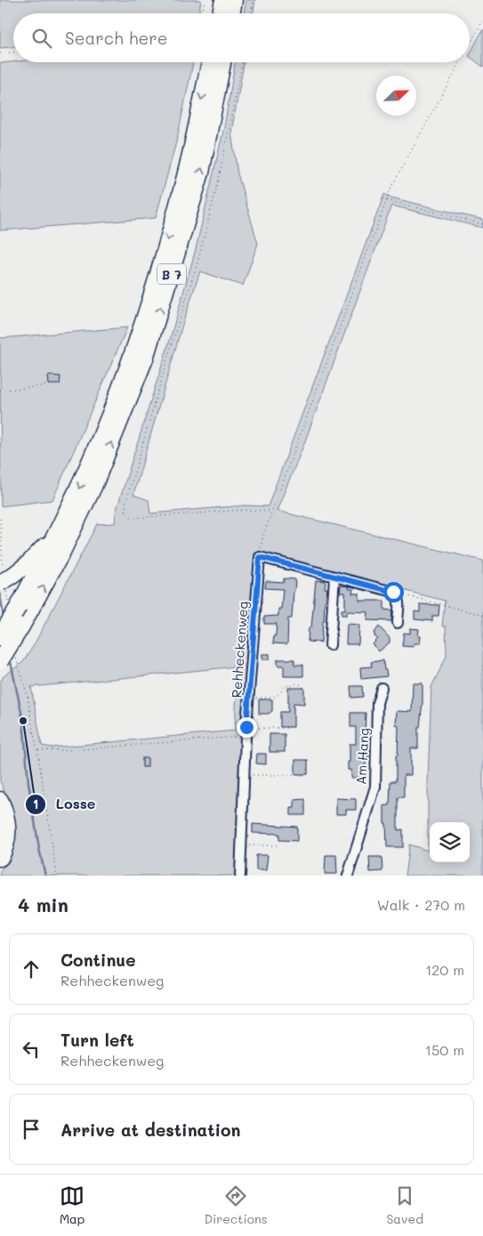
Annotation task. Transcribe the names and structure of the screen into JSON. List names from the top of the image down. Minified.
{"streets":{"highway":["B 7"],"street":["Rehheckenweg","Am Hang"]},"places":["Losse"],"north":"top right","page":{"search":"Search here","heading":["4 min","Walk · 270 m"],"list":[["Continue","Rehheckenweg","120 m"],["Turn left","Rehheckenweg","150 m"],"Arrive at destination"],"nav":["Map","Directions","Saved"]}}
